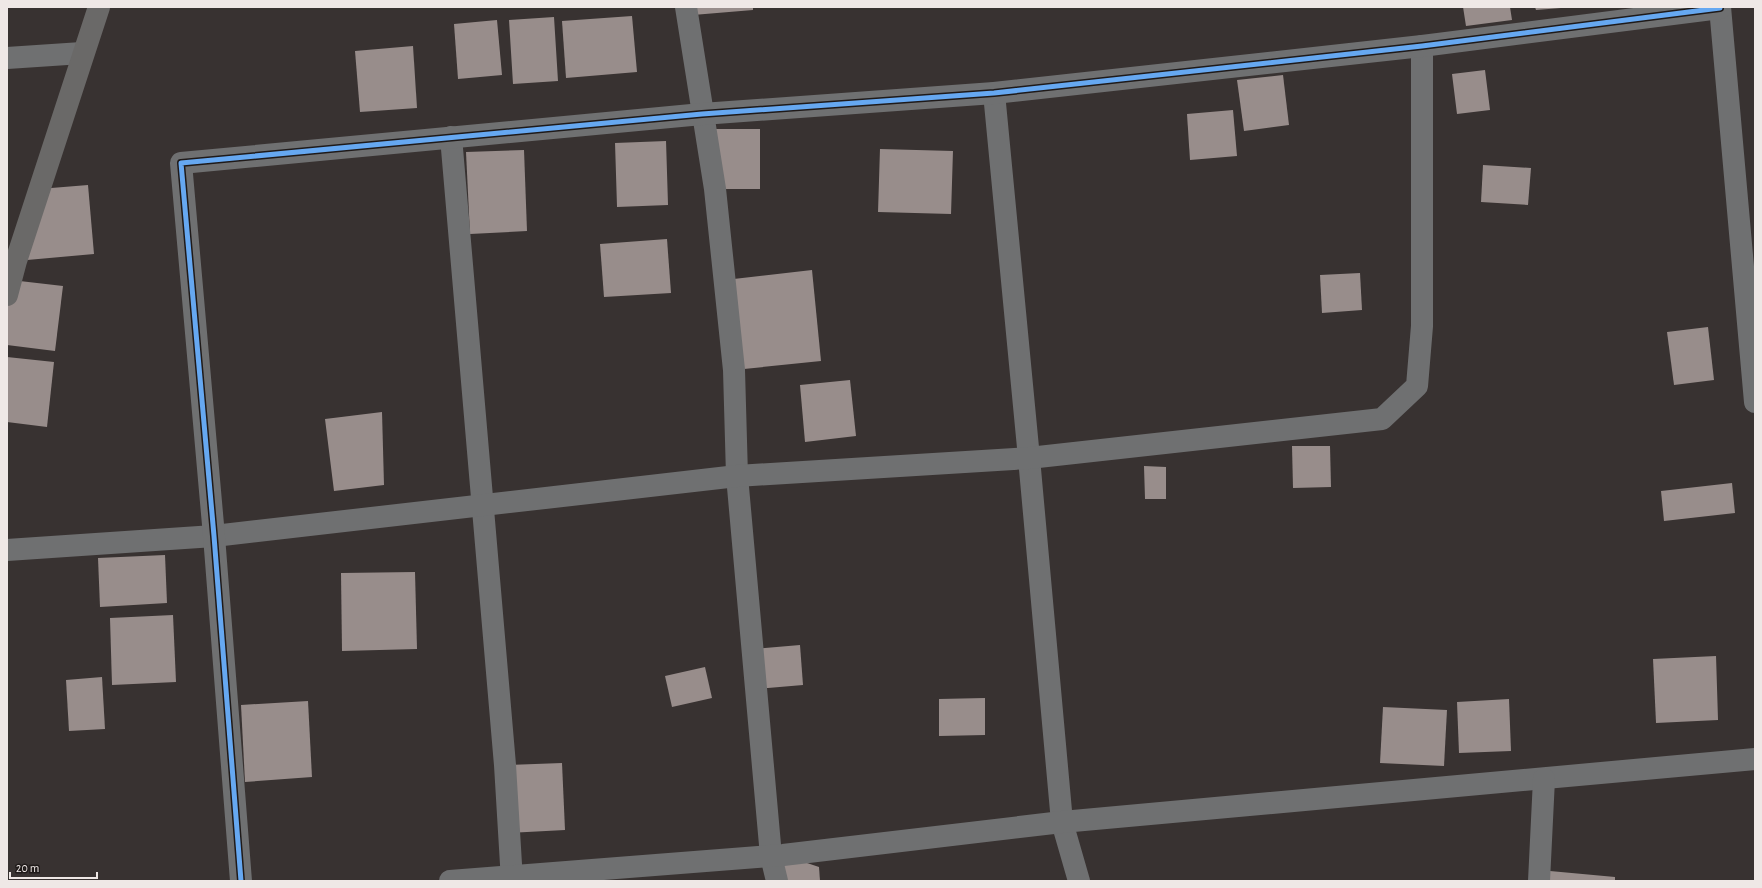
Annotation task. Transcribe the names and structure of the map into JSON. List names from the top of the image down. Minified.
{"scale_bar":"20 m"}
